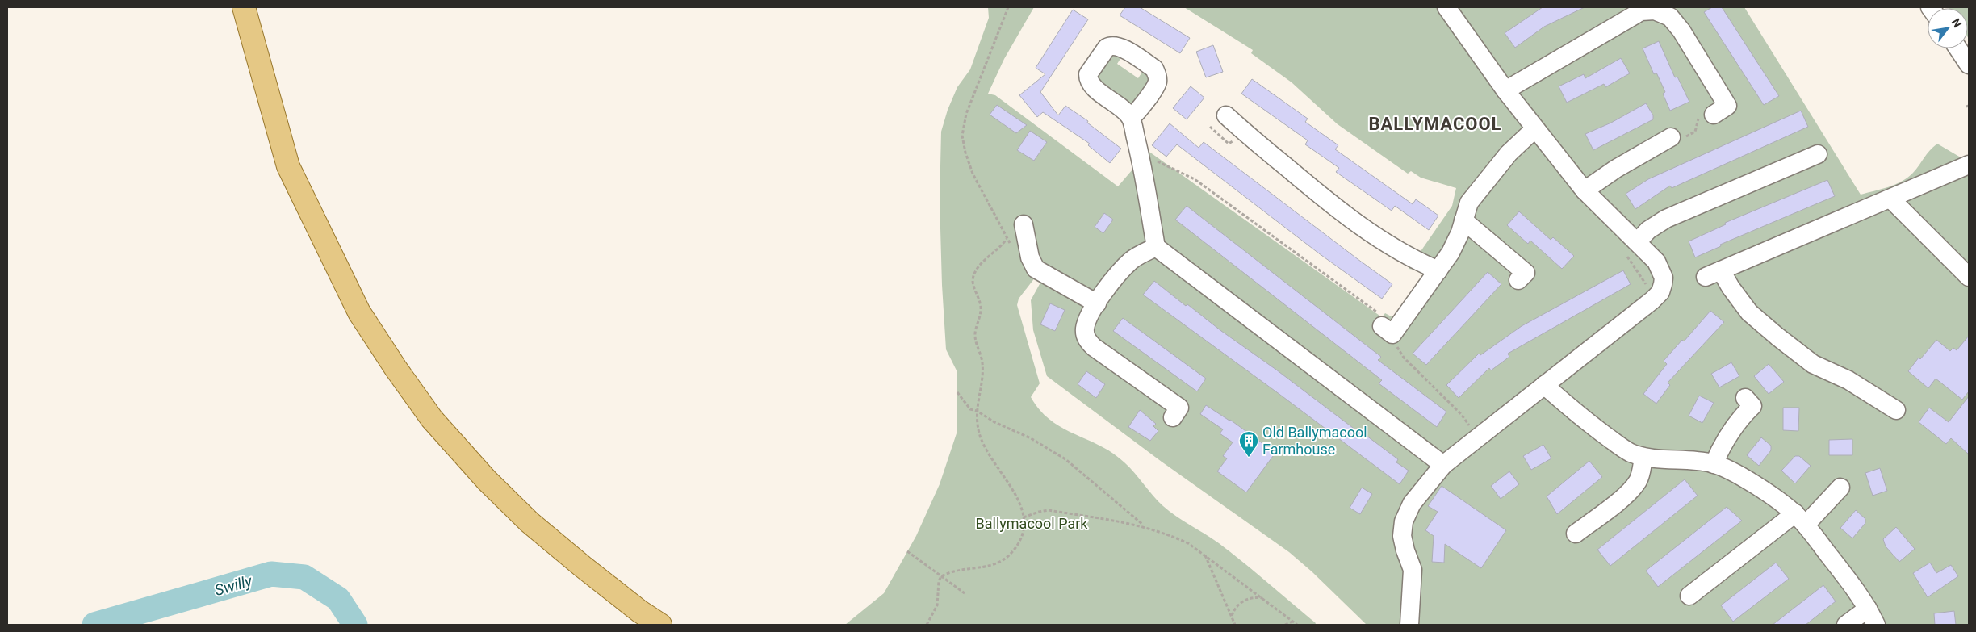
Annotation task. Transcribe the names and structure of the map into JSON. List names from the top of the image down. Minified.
{"districts":["BALLYMACOOL"],"water":["Swilly"],"parks":["Ballymacool Park"],"places":{"building":["Old Ballymacool Farmhouse"]},"north":"top right"}
